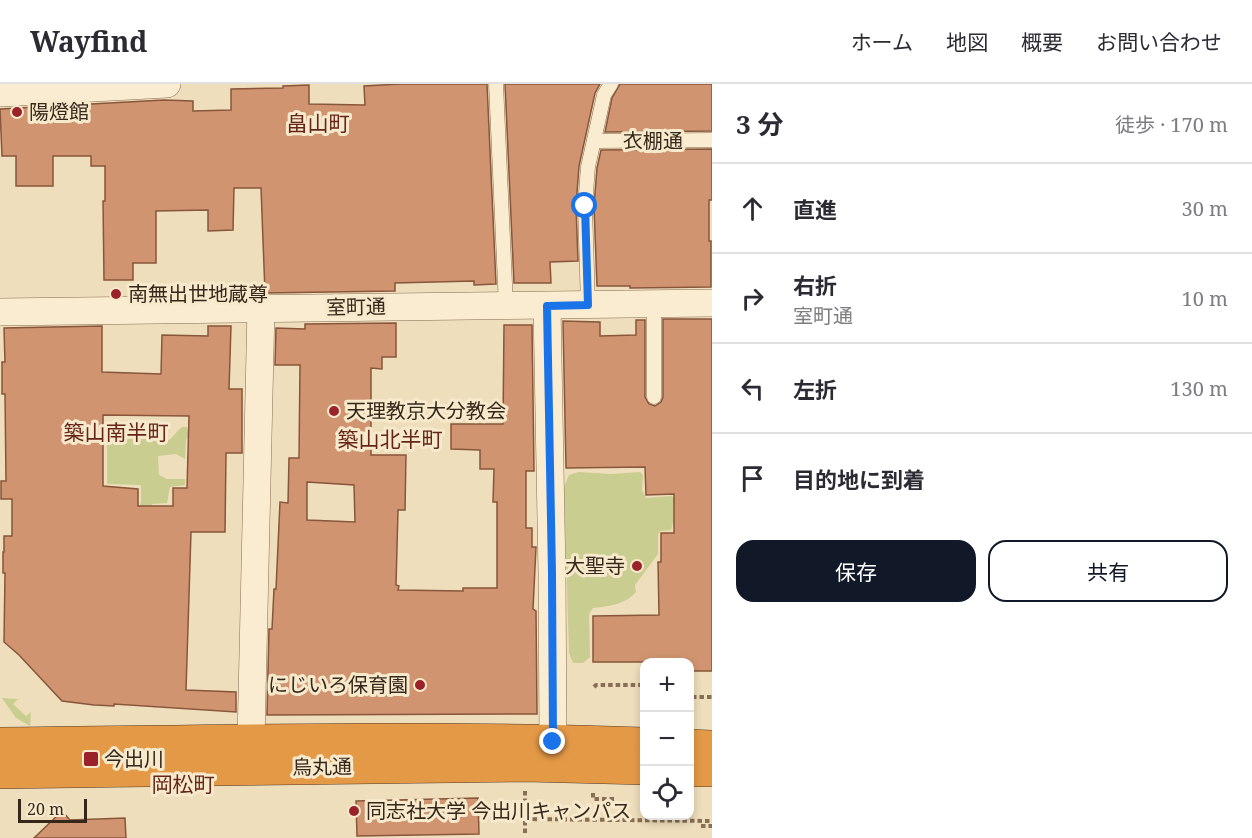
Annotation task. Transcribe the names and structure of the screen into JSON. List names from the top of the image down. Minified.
{"streets":{"highway":["烏丸通"],"street":["室町通"],"lane":["衣棚通"]},"districts":["畠山町","築山南半町","築山北半町","岡松町"],"places":{"other":["陽燈館","南無出世地蔵尊","天理教京大分教会","大聖寺","にじいろ保育園","同志社大学 今出川キャンパス"],"transit":["今出川"]},"scale_bar":"20 m","page":{"header":"Wayfind","nav":["ホーム","地図","概要","お問い合わせ"],"heading":["3 分","徒歩 · 170 m"],"list":[["直進","30 m"],["右折","室町通","10 m"],["左折","130 m"],"目的地に到着"],"buttons":["保存","共有"],"map_buttons":["+","−"],"scale":"20 m"}}
